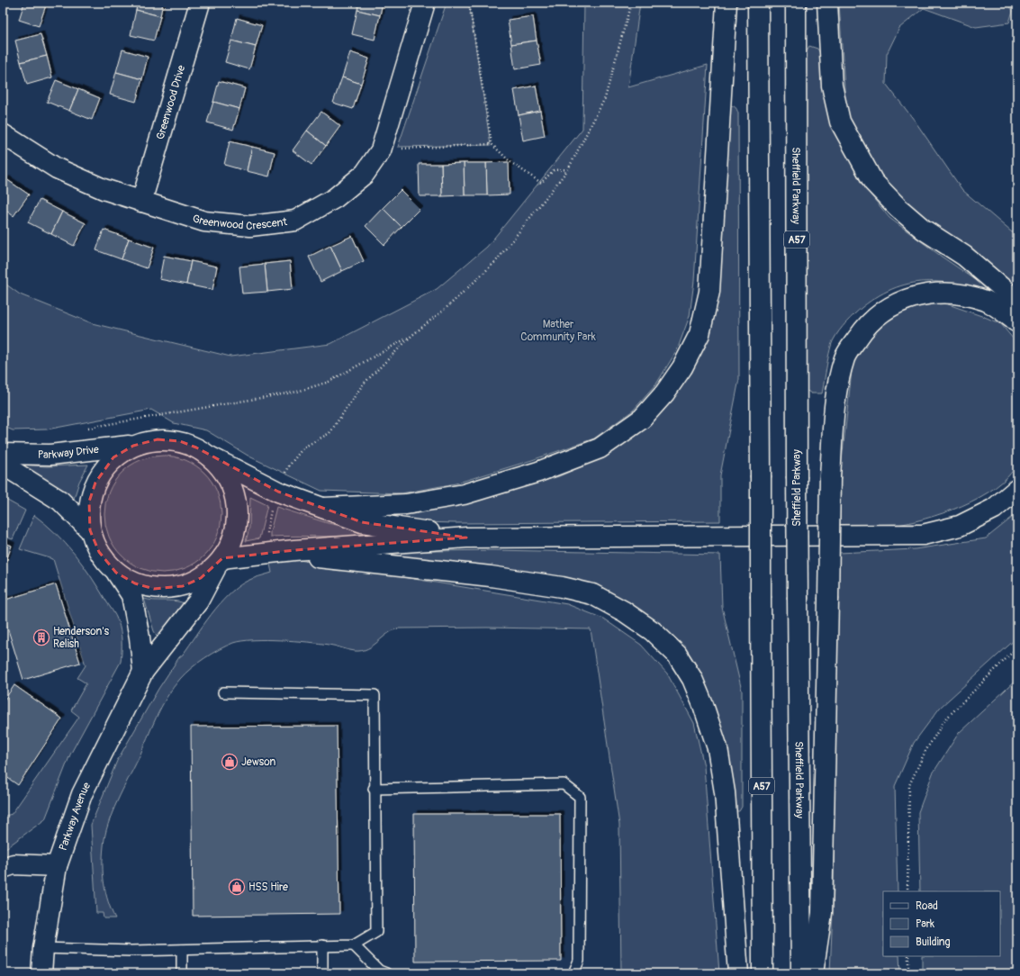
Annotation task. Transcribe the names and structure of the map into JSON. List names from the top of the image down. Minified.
{"streets":{"main road":["Greenwood Drive","Sheffield Parkway","Greenwood Crescent","A57","Parkway Drive","Parkway Avenue"]},"crossings":[["Greenwood Drive","Greenwood Crescent"]],"parks":["Mather Community Park"],"places":{"building":["Henderson's Relish"],"shop":["Jewson","HSS Hire"]},"legend":["Road","Park","Building"]}
